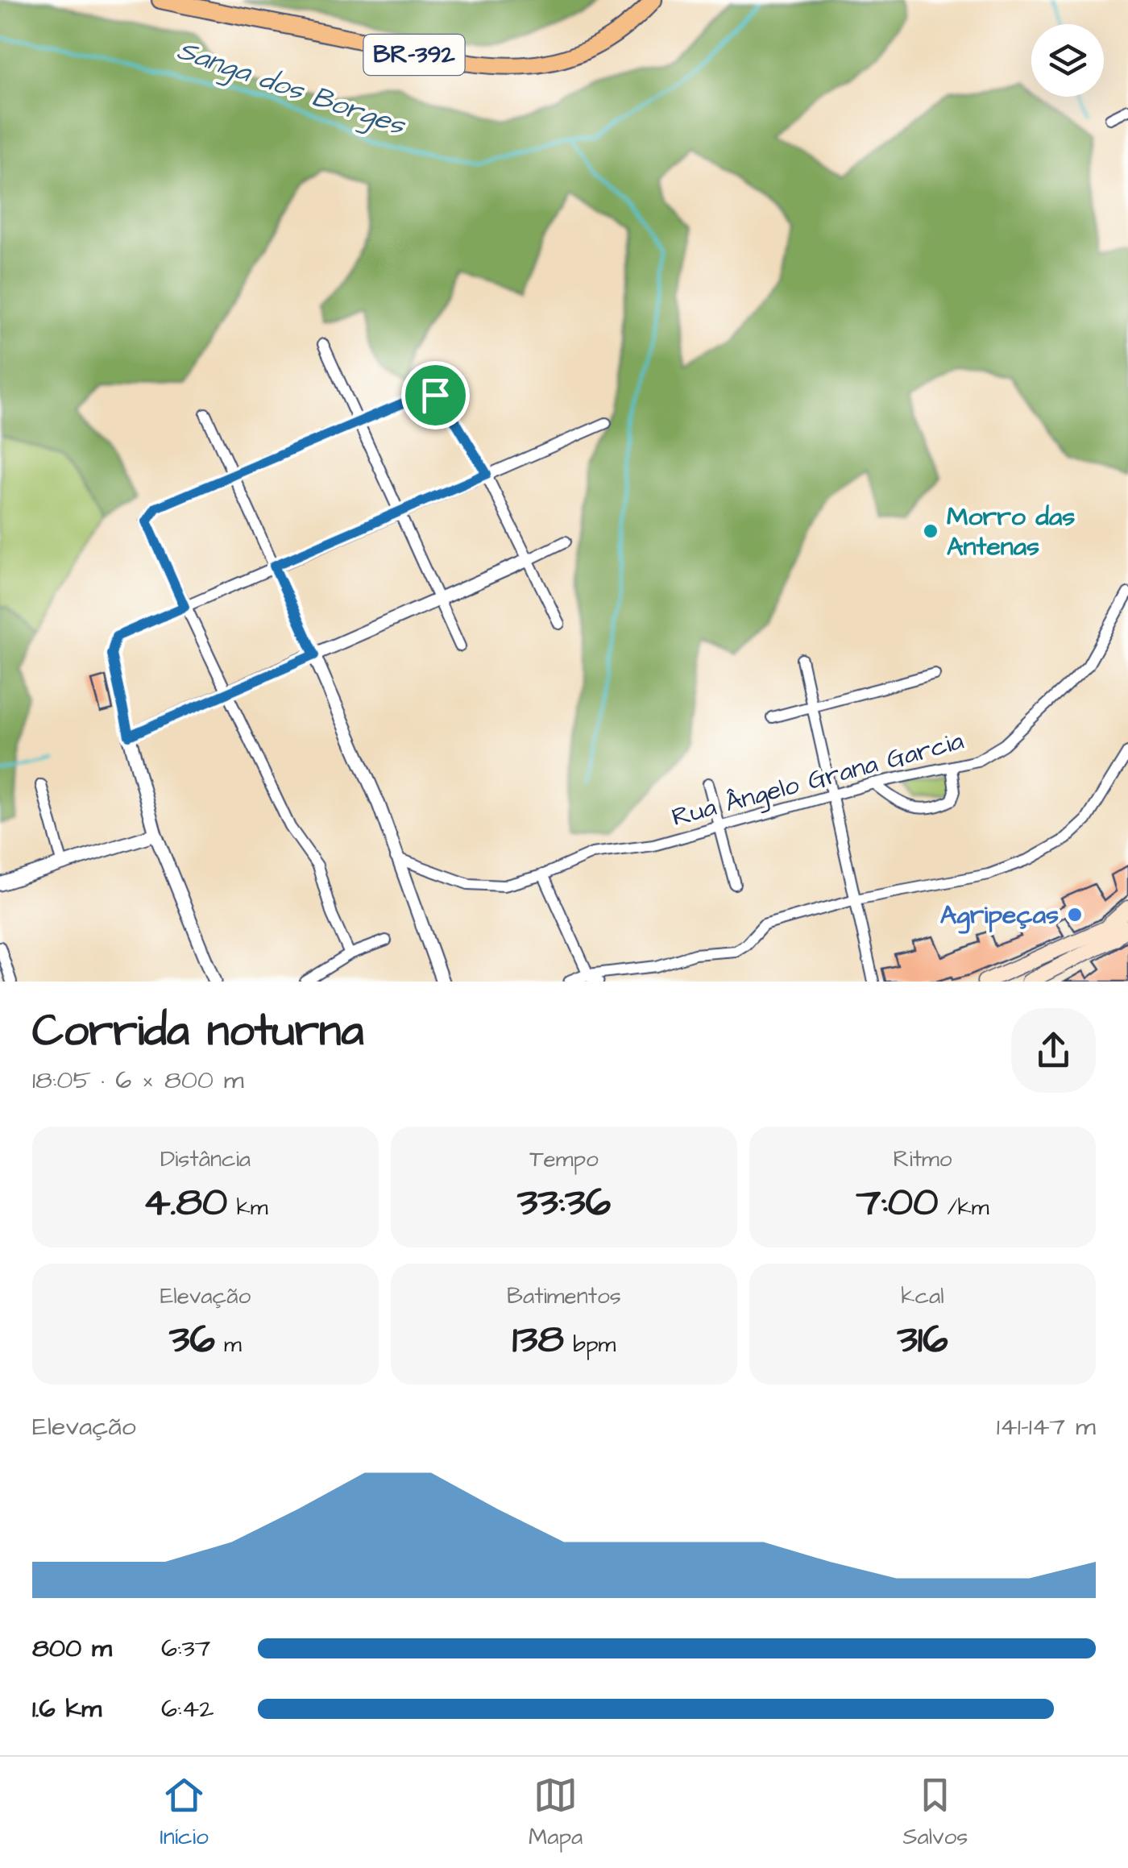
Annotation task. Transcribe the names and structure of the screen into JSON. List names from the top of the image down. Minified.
{"streets":{"highway":["BR-392"],"street":["Rua Ângelo Grana Garcia"]},"water":["Sanga dos Borges"],"places":["Morro das Antenas","Agripeças"],"page":{"heading":["Corrida noturna","18:05 · 6 × 800 m"],"stats":[["Distância","4.80 km"],["Tempo","33:36"],["Ritmo","7:00 /km"],["Elevação","36 m"],["Batimentos","138 bpm"],["kcal","316"]],"chart":["Elevação","141–147 m"],"list":[{"name":"800 m","note":"6:37"},{"name":"1.6 km","note":"6:42"}],"tabs":["Início","Mapa","Salvos"]}}
